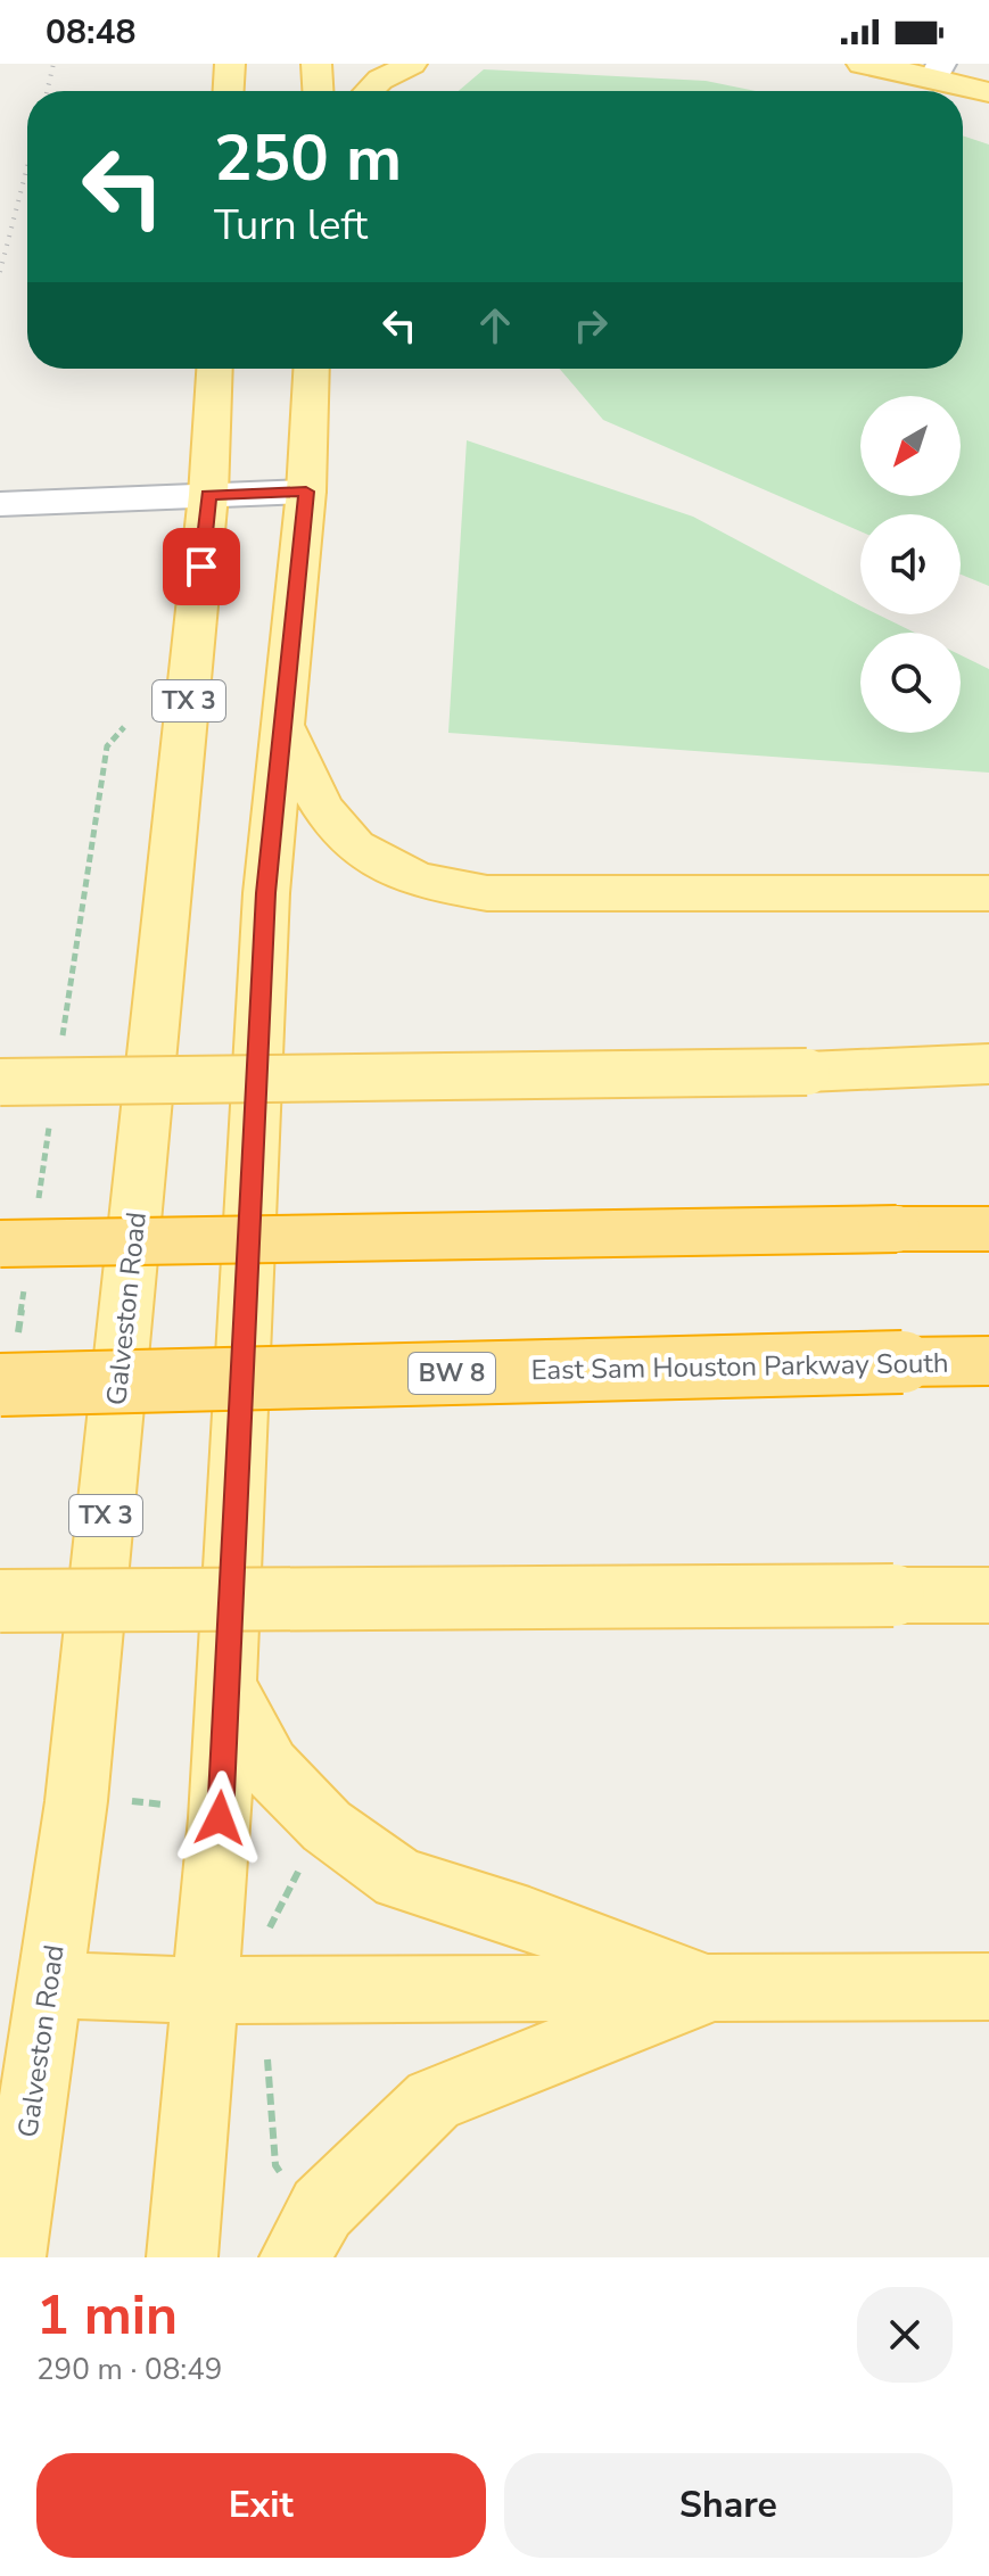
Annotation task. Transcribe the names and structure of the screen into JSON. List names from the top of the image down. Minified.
{"streets":{"highway":["East Sam Houston Parkway South","BW 8"],"main road":["TX 3","Galveston Road"]},"north":"bottom left","page":{"status":"08:48","turn":["250 m","Turn left"],"heading":["1 min","290 m · 08:49"],"buttons":["Exit","Share"]}}
